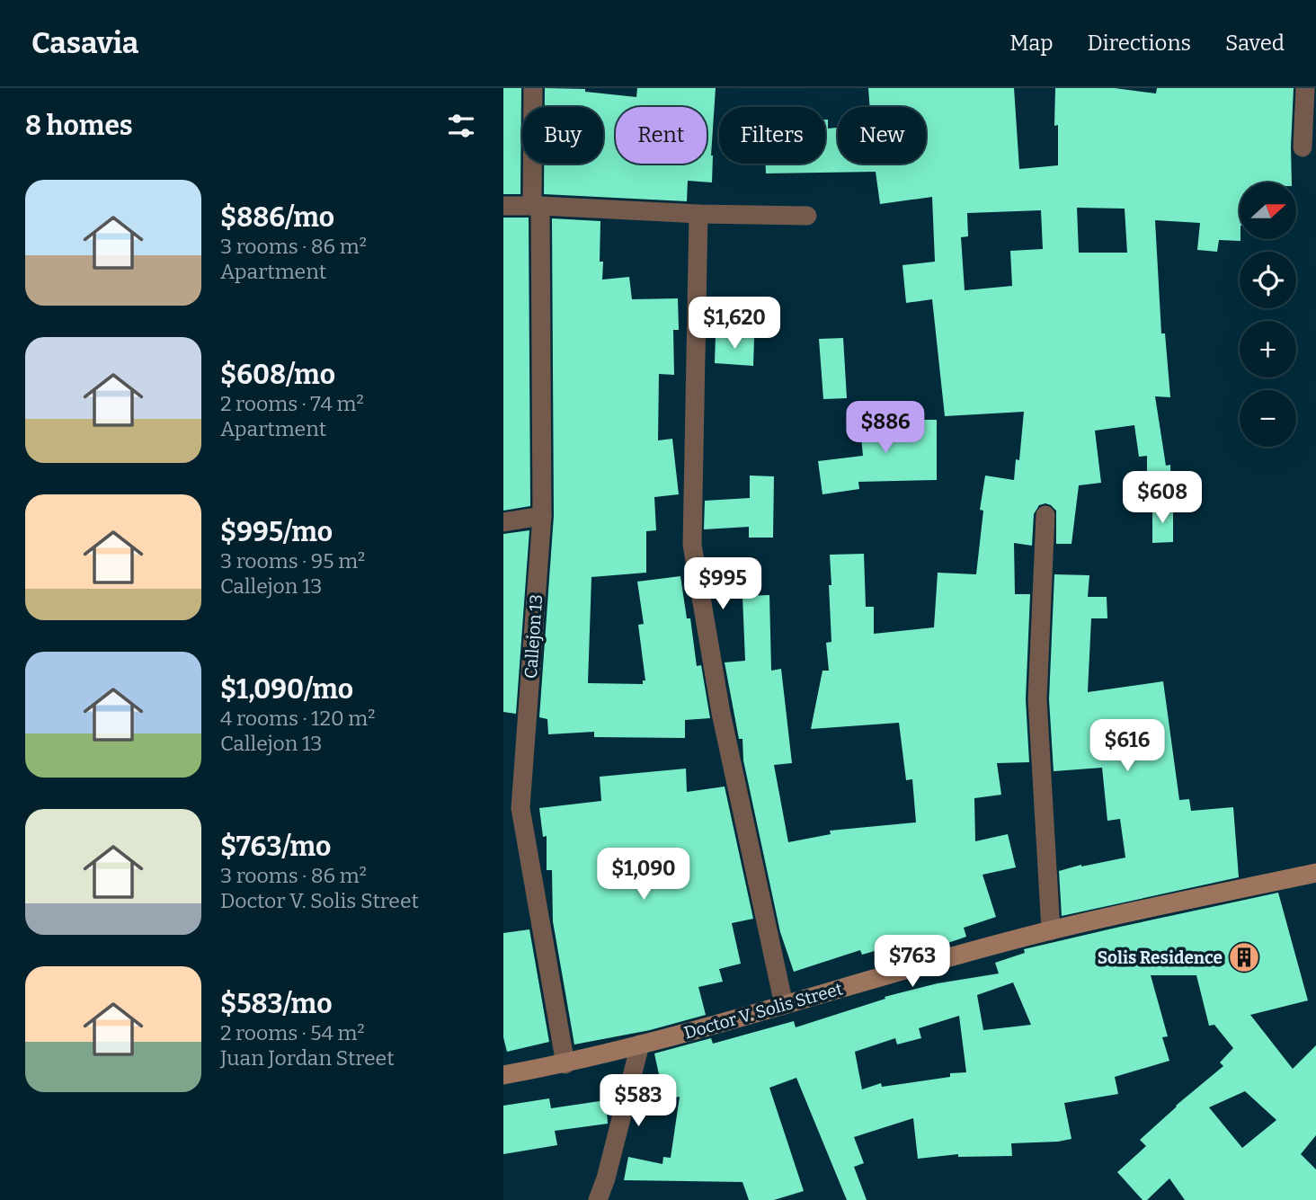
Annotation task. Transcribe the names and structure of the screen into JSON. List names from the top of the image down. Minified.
{"streets":{"street":["Callejon 13","Doctor V. Solis Street"]},"crossings":[["Callejon 13","Doctor V. Solis Street"]],"places":{"building":["Solis Residence"]},"north":"right","page":{"header":"Casavia","nav":["Map","Directions","Saved"],"heading":"8 homes","chip":["Buy","Rent","Filters","New"],"list":[{"name":"$886/mo","note":"3 rooms · 86 m² · Apartment"},{"name":"$608/mo","note":"2 rooms · 74 m² · Apartment"},{"name":"$995/mo","note":"3 rooms · 95 m² · Callejon 13"},{"name":"$1,090/mo","note":"4 rooms · 120 m² · Callejon 13"},{"name":"$763/mo","note":"3 rooms · 86 m² · Doctor V. Solis Street"},{"name":"$583/mo","note":"2 rooms · 54 m² · Juan Jordan Street"}],"map_buttons":["+","−"],"price":["$1,620","$886","$608","$995","$616","$1,090","$763","$583"]}}
